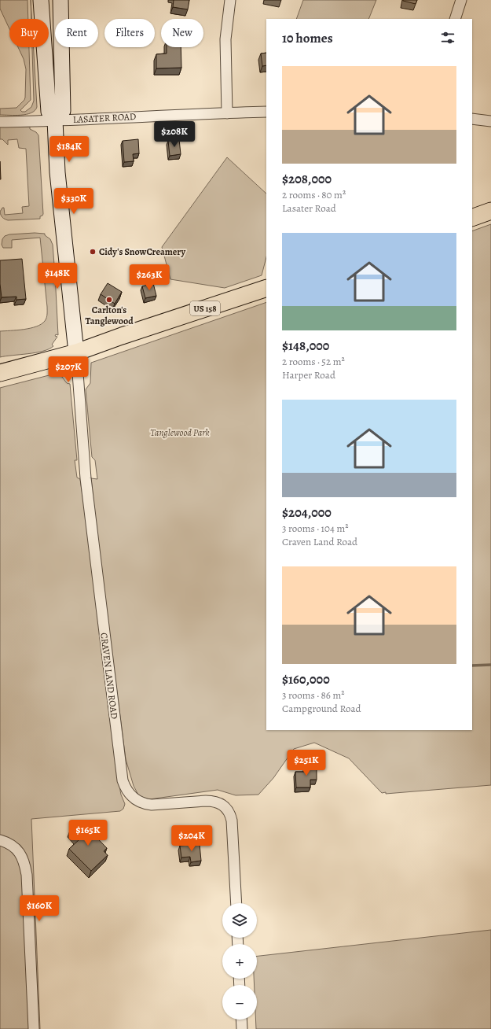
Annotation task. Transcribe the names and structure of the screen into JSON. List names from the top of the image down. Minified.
{"streets":{"main road":["US 158"],"street":["LASATER ROAD","CRAVEN LAND ROAD"]},"crossings":[["US 158","CRAVEN LAND ROAD"]],"parks":["Tanglewood Park"],"places":["Cidy's SnowCreamery","Carlton's Tanglewood"],"page":{"chip":["Buy","Rent","Filters","New"],"heading":"10 homes","list":[{"name":"$208,000","note":"2 rooms · 80 m² · Lasater Road"},{"name":"$148,000","note":"2 rooms · 52 m² · Harper Road"},{"name":"$204,000","note":"3 rooms · 104 m² · Craven Land Road"},{"name":"$160,000","note":"3 rooms · 86 m² · Campground Road"}],"price":["$208K","$184K","$330K","$148K","$263K","$207K","$251K","$165K","$204K","$160K"],"map_buttons":["+","−"]}}
